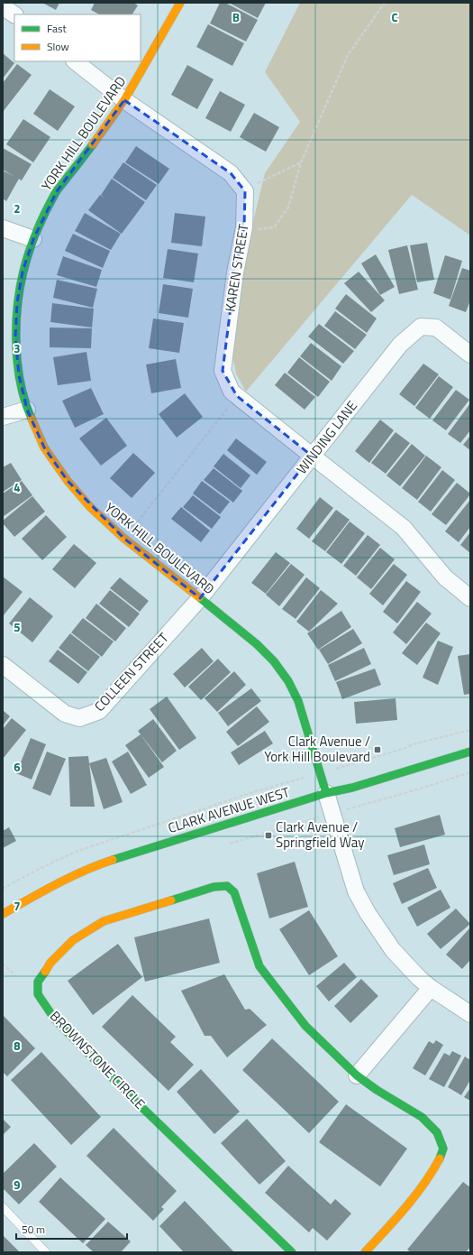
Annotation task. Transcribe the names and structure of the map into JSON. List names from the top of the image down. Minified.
{"streets":{"street":["YORK HILL BOULEVARD","KAREN STREET","WINDING LANE","COLLEEN STREET","CLARK AVENUE WEST","BROWNSTONE CIRCLE"]},"crossings":[["YORK HILL BOULEVARD","WINDING LANE"],["YORK HILL BOULEVARD","COLLEEN STREET"],["YORK HILL BOULEVARD","CLARK AVENUE WEST"],["KAREN STREET","WINDING LANE"],["WINDING LANE","COLLEEN STREET"]],"places":{"transit":["Clark Avenue / York Hill Boulevard","Clark Avenue / Springfield Way"]},"legend":["Fast","Slow"],"scale_bar":"50 m","grid":{"columns":["B","C"],"rows":["2","3","4","5","6","7","8","9"]}}
